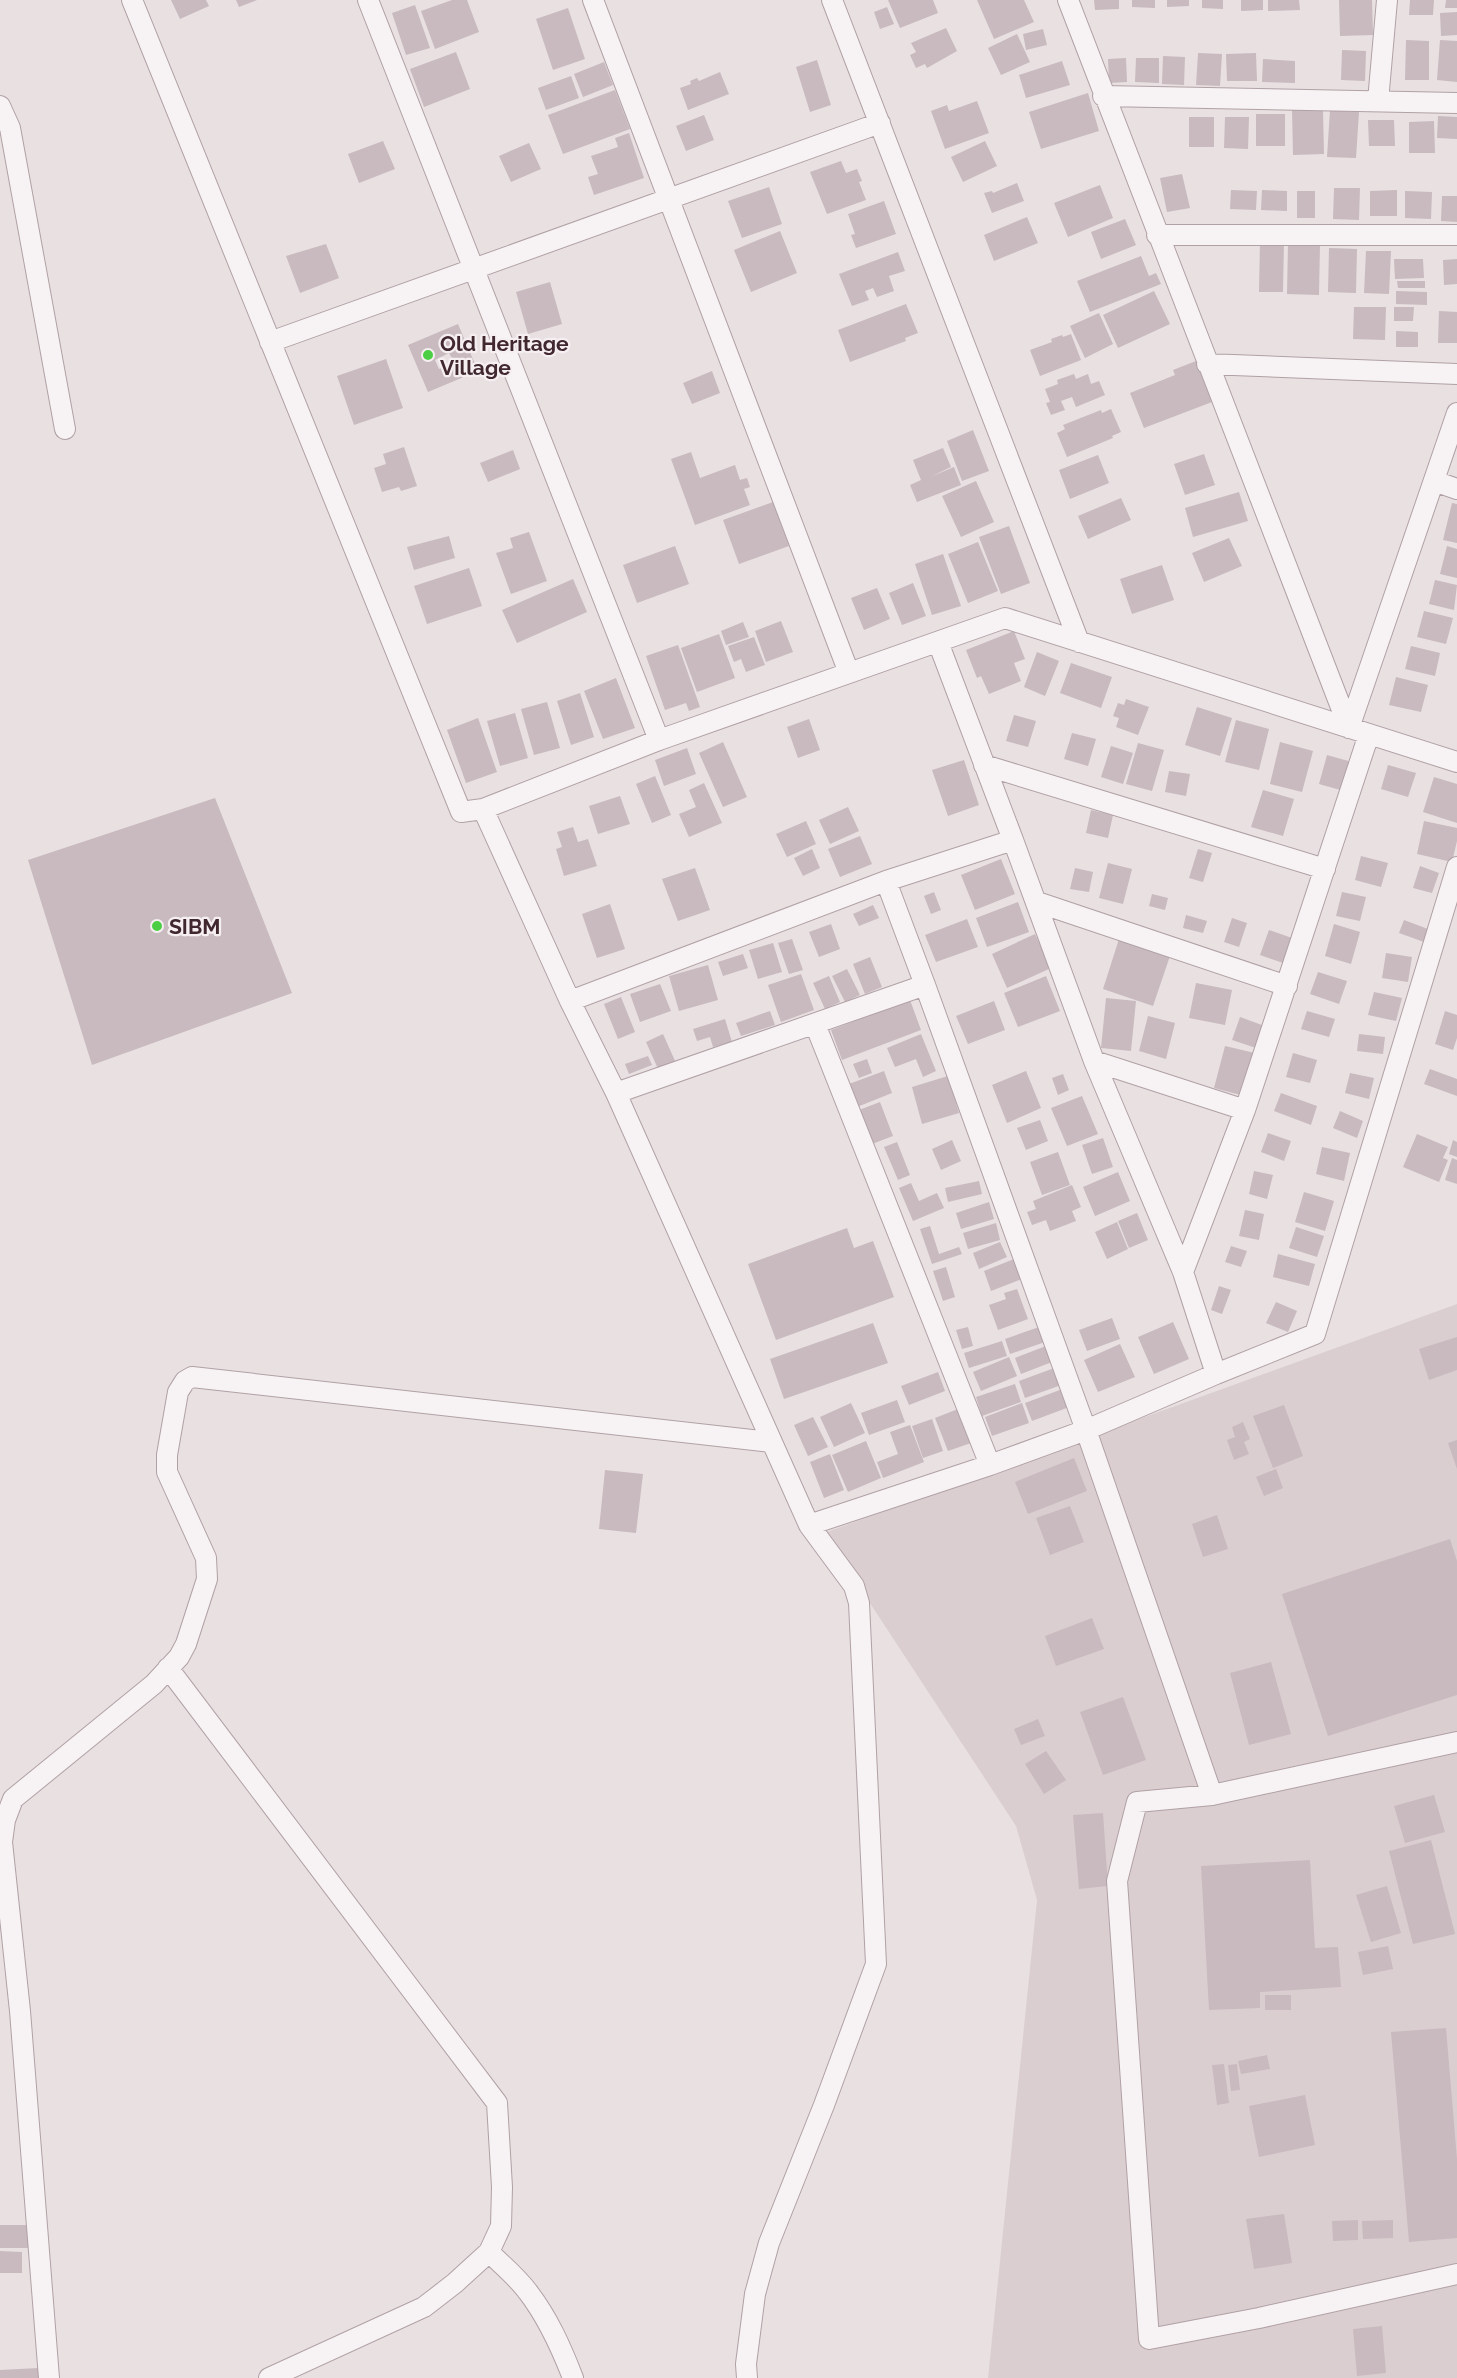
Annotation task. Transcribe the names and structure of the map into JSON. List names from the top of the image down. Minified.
{"places":["Old Heritage Village","SIBM"]}
